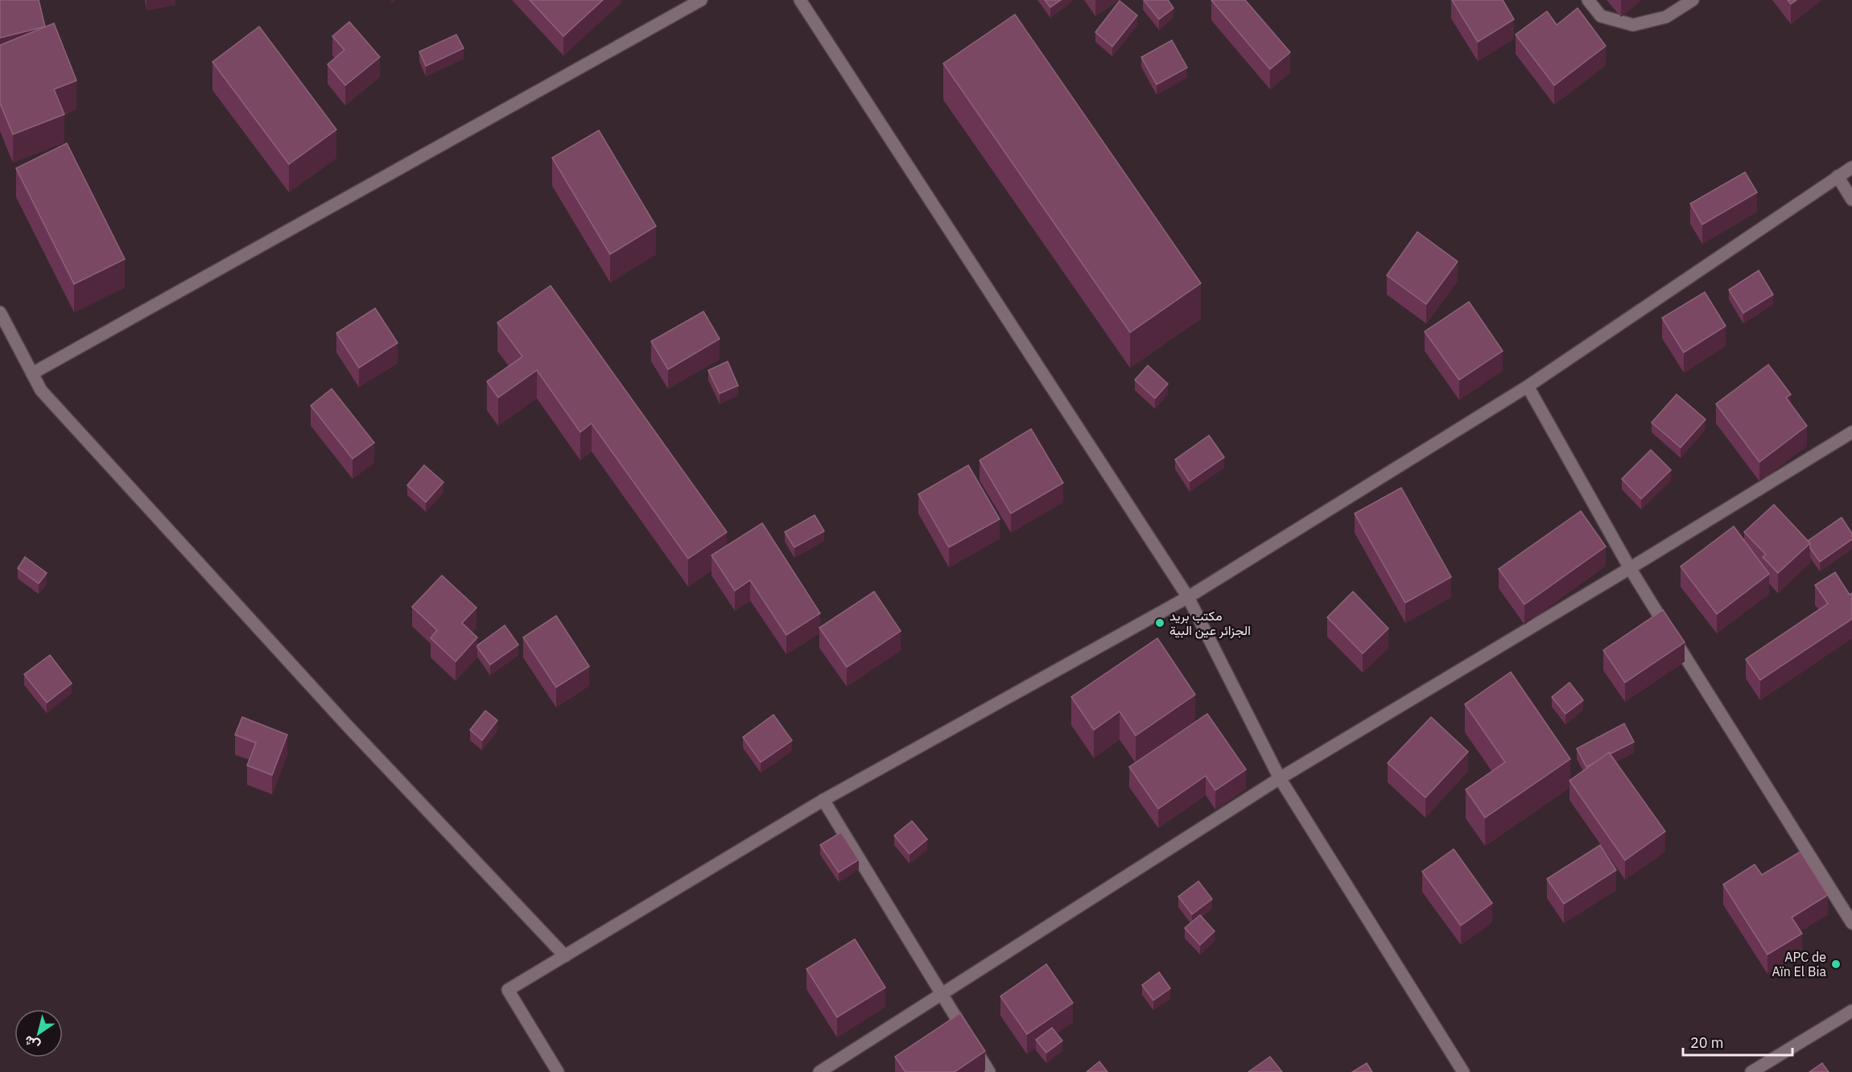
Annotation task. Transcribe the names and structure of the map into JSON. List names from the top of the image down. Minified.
{"places":["مكتب بريد الجزائر عين البية","APC de Aïn El Bia"],"scale_bar":"20 m","north":"bottom left"}
